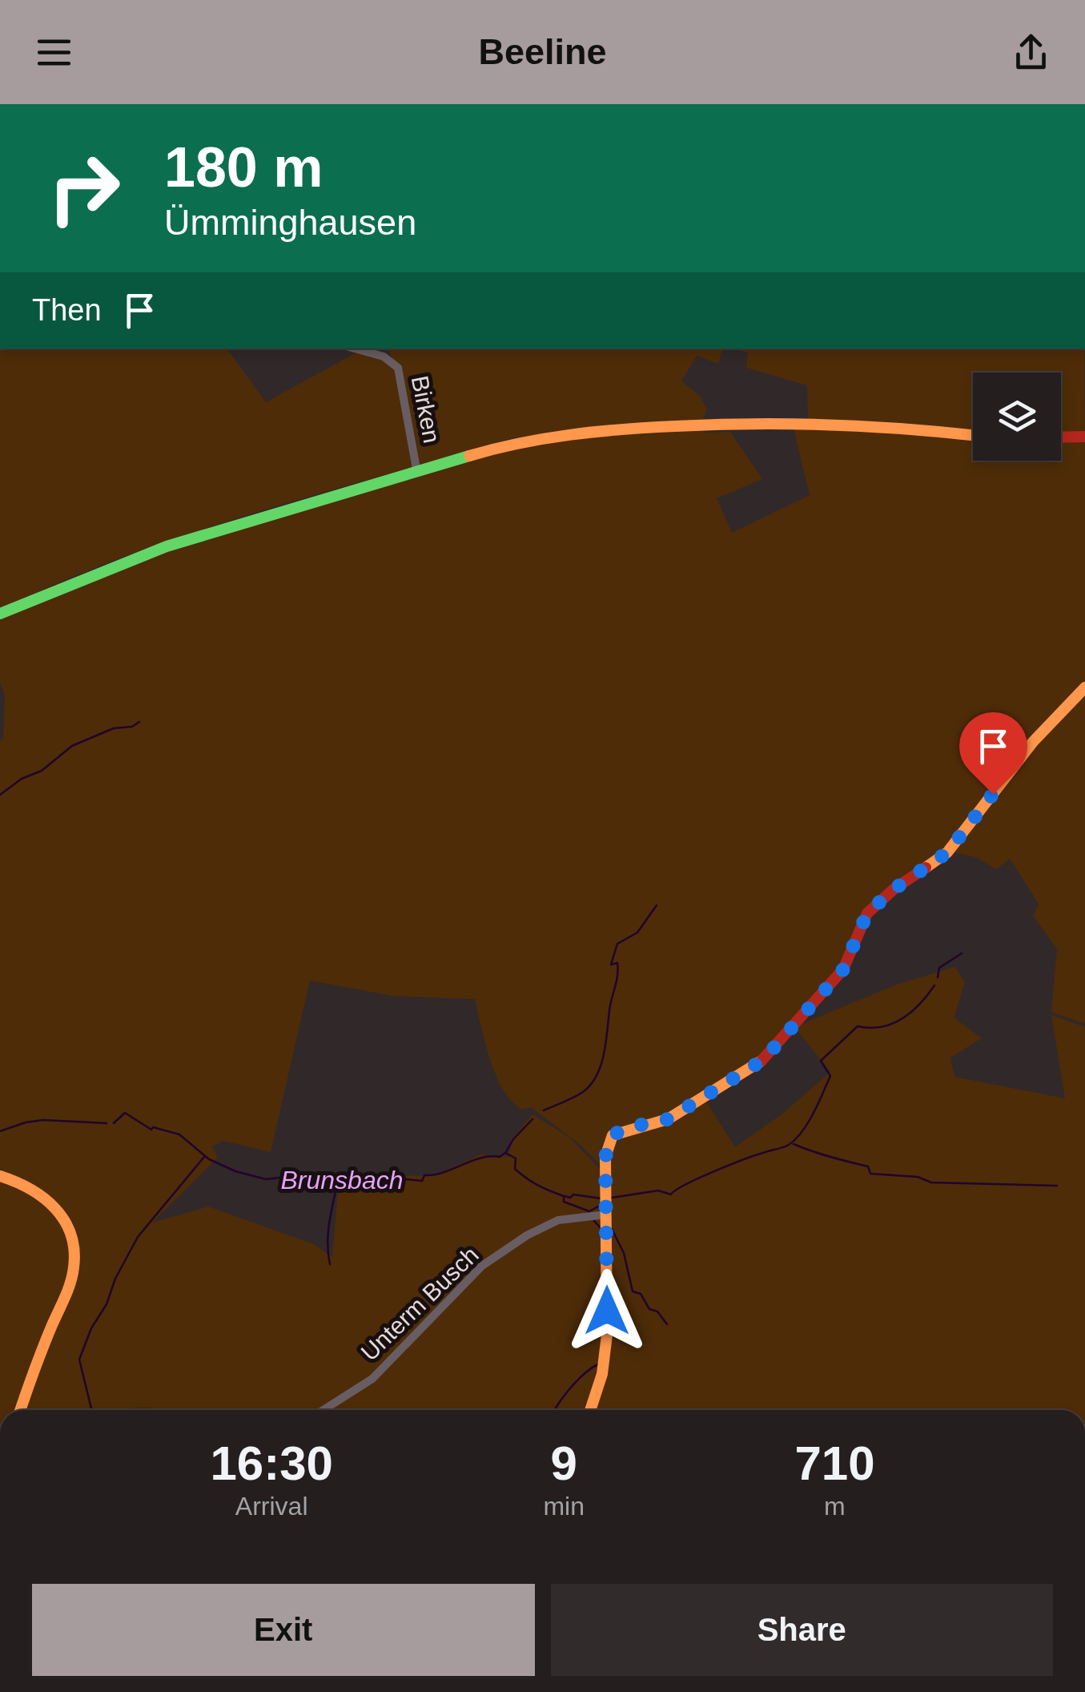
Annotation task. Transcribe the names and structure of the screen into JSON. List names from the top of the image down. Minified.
{"streets":{"street":["Birken","Unterm Busch"]},"water":["Brunsbach"],"page":{"header":"Beeline","turn":["180 m","Ümminghausen"],"then":"Then","eta":["16:30","Arrival","9","min","710","m"],"buttons":["Exit","Share"]}}
